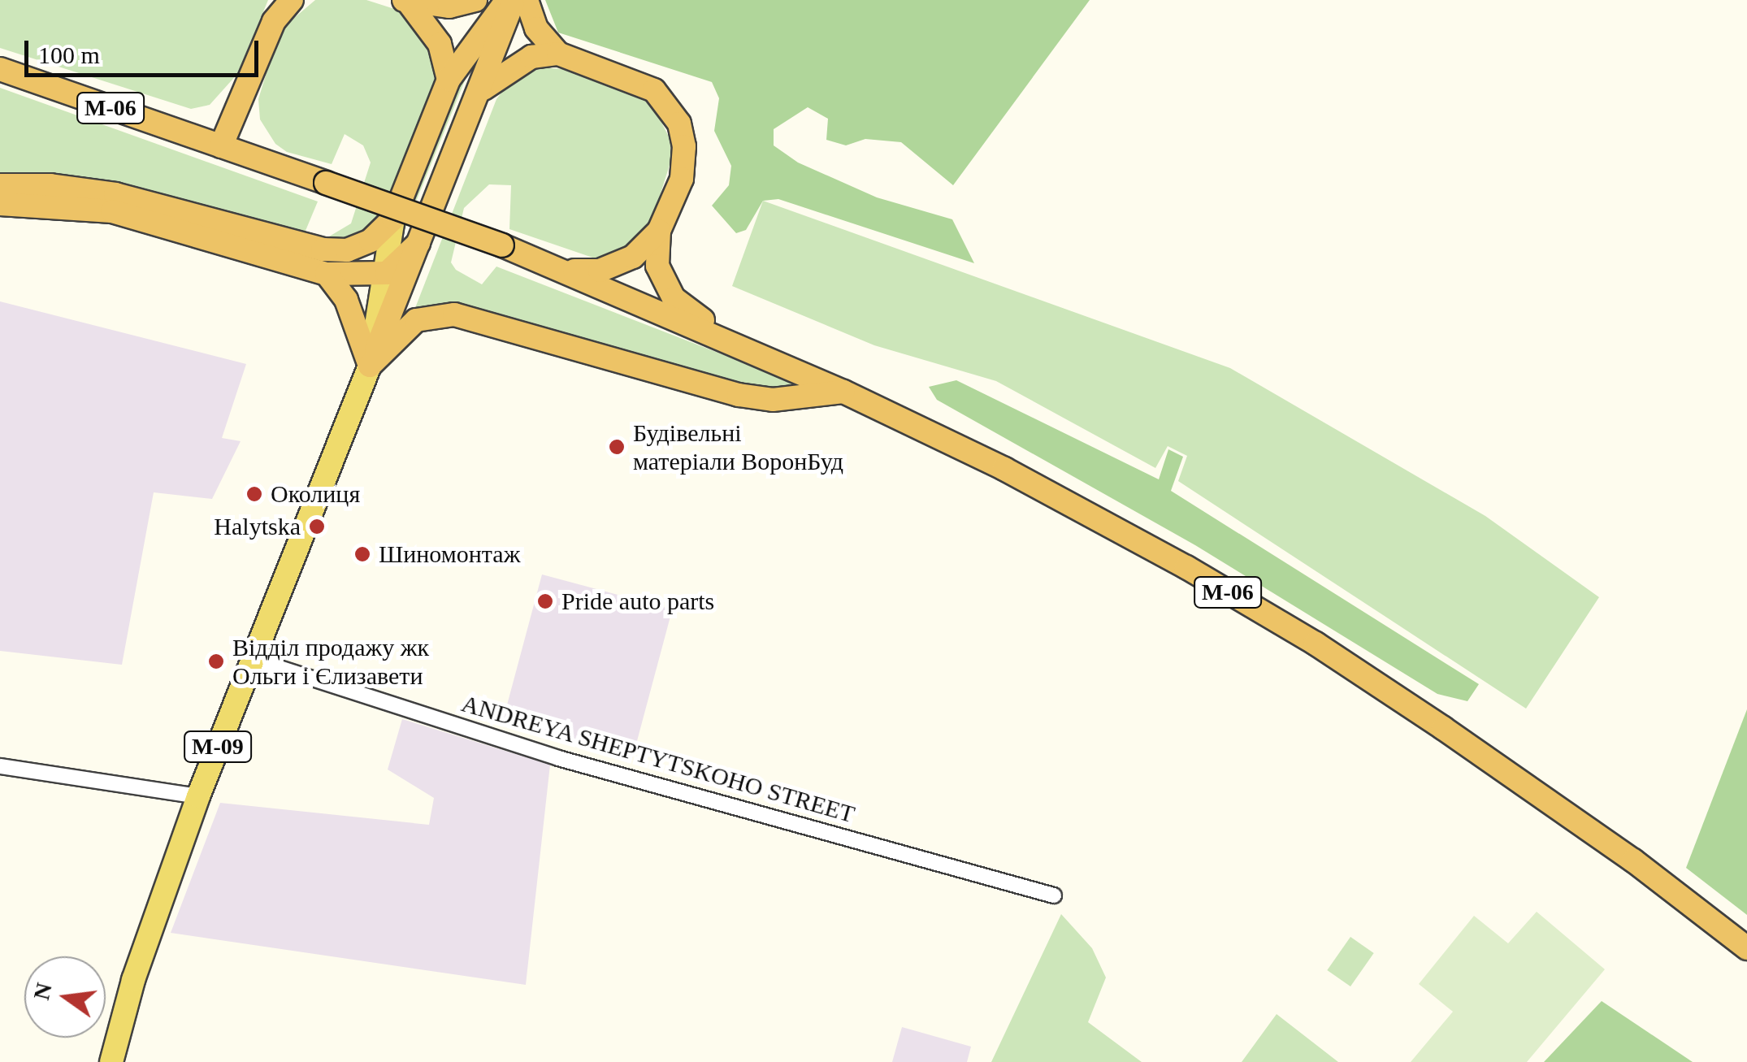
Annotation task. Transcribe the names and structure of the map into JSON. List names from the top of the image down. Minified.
{"streets":{"highway":["М-06","М-09"],"street":["ANDREYA SHEPTYTSKOHO STREET"]},"crossings":[["М-09","ANDREYA SHEPTYTSKOHO STREET"]],"places":["Будівельні матеріали ВоронБуд","Околиця","Halytska","Шиномонтаж","Pride auto parts","Відділ продажу жк Ольги і Єлизавети"],"scale_bar":"100 m","north":"left"}
